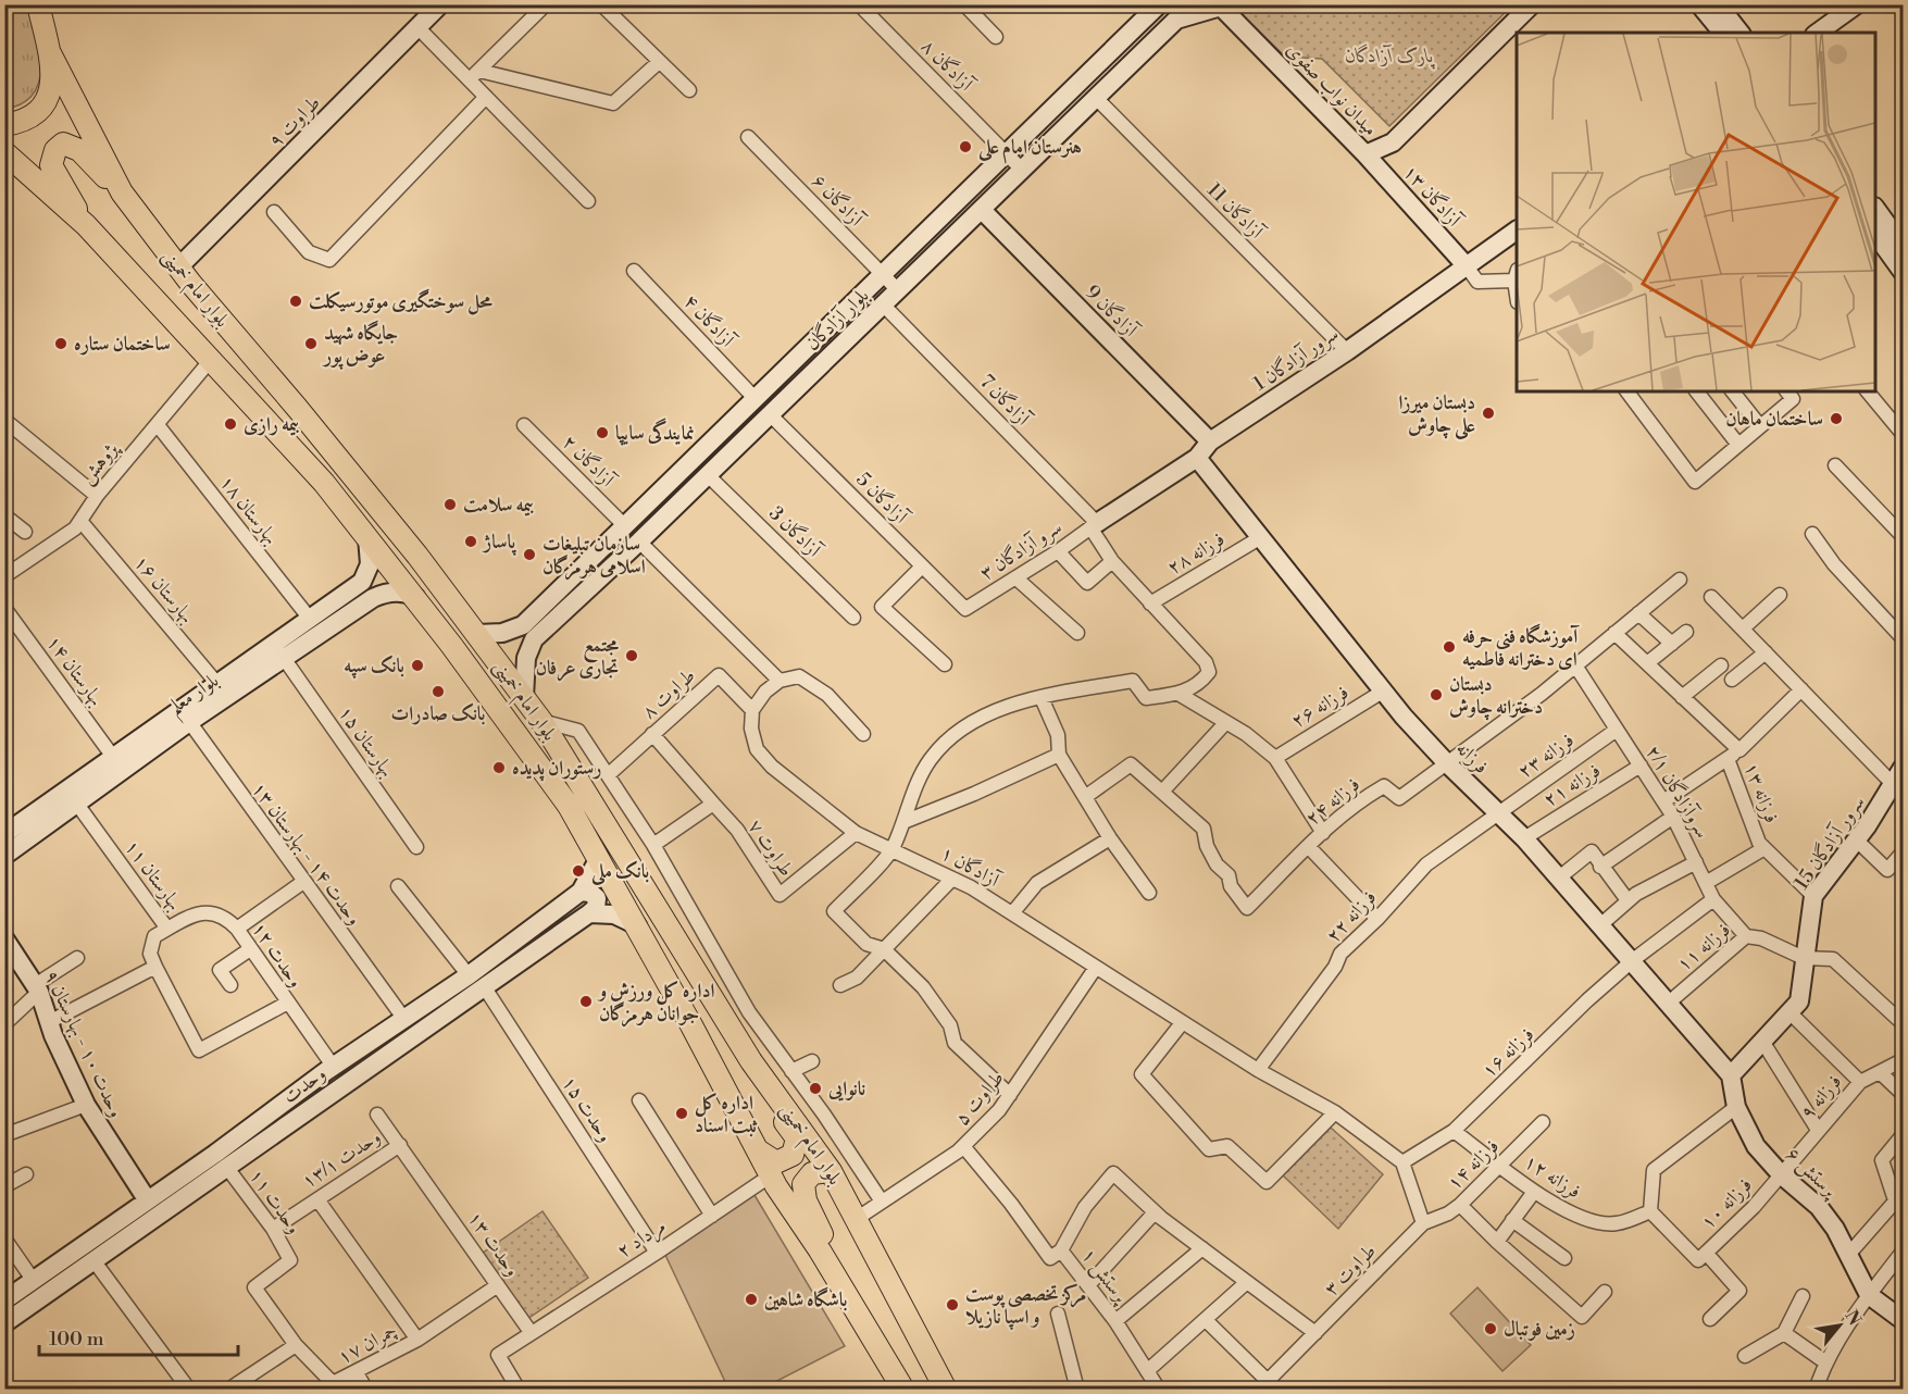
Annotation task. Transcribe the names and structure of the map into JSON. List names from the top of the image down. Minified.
{"streets":{"main road":["بلوار امام خمینی"],"street":["آزادگان ۸","میدان نواب صفوی","طراوت ۹","آزادگان ۱۳","آزادگان ۶","آزادگان 11","آزادگان 9","بلوار آزادگان","آزادگان ۴","سرور آزادگان 1","آزادگان 7","آزادگان ۲","پژوهش","آزادگان 5","بهارستان ۱۸","آزادگان 3","سرو آزادگان ۳","فرزانه ۲۸","بهارستان ۱۶","بهارستان ۱۴","بلوار معلم","طراوت ۸","فرزانه ۲۶","بهارستان ۱۵","فرزانه ۲۳","فرزانه","فرزانه ۲۱","۲/۱ سروآزادگان","فرزانه ۱۳","فرزانه ۲۴","سرور آزادگان 15","طراوت ۷","وحدت ۱۴ - بهارستان ۱۳","آزادگان ۱","بهارستان ۱۱","فرزانه ۲۲","فرزانه ۱۱","وحدت ۱۲","وحدت ۱۰ - بهارستان ۹","فرزانه ۱۶","وحدت","فرزانه ۹","طراوت ۵","وحدت ۱۵","وحدت ۱۳/۱","فرزانه ۱۴","پرستش ۶","فرزانه ۱۲","وحدت ۱۱","فرزانه ۱۰","مرداد ۲","وحدت ۱۳","طراوت ۳","پرستش ۱","چمران ۱۷"]},"crossings":[["آزادگان ۸","بلوار آزادگان"],["میدان نواب صفوی","آزادگان ۱۳"],["میدان نواب صفوی","بلوار آزادگان"],["طراوت ۹","بلوار امام خمینی"],["آزادگان ۱۳","سرور آزادگان 1"],["آزادگان ۶","بلوار آزادگان"],["آزادگان 11","بلوار آزادگان"],["آزادگان 11","سرور آزادگان 1"],["بلوار امام خمینی","بلوار آزادگان"],["بلوار امام خمینی","پژوهش"],["بلوار امام خمینی","بلوار معلم"],["بلوار امام خمینی","وحدت"],["بلوار امام خمینی","طراوت ۵"],["بلوار امام خمینی","مرداد ۲"],["آزادگان 9","بلوار آزادگان"],["آزادگان 9","سرور آزادگان 1"],["بلوار آزادگان","آزادگان ۴"],["بلوار آزادگان","آزادگان 7"],["بلوار آزادگان","آزادگان ۲"],["بلوار آزادگان","آزادگان 5"],["بلوار آزادگان","آزادگان 3"],["سرور آزادگان 1","آزادگان 7"],["سرور آزادگان 1","سرو آزادگان ۳"],["سرور آزادگان 1","فرزانه"],["آزادگان 7","سرو آزادگان ۳"],["آزادگان 7","فرزانه ۲۸"],["پژوهش","بهارستان ۱۸"],["پژوهش","بهارستان ۱۶"],["آزادگان 5","سرو آزادگان ۳"],["بهارستان ۱۸","بلوار معلم"],["فرزانه ۲۸","فرزانه"],["بهارستان ۱۶","بلوار معلم"],["بهارستان ۱۴","بلوار معلم"],["بلوار معلم","بهارستان ۱۵"],["بلوار معلم","وحدت ۱۴ - بهارستان ۱۳"],["بلوار معلم","بهارستان ۱۱"],["طراوت ۸","آزادگان ۱"],["فرزانه ۲۶","فرزانه"],["فرزانه ۲۳","فرزانه"],["فرزانه ۲۳","۲/۱ سروآزادگان"],["فرزانه ۲۳","فرزانه ۲۲"],["فرزانه","فرزانه ۲۱"],["فرزانه","فرزانه ۲۴"],["فرزانه","سرور آزادگان 15"],["فرزانه","فرزانه ۲۲"],["فرزانه","فرزانه ۱۱"],["فرزانه","فرزانه ۱۶"],["فرزانه","پرستش ۶"],["فرزانه ۲۱","۲/۱ سروآزادگان"],["۲/۱ سروآزادگان","فرزانه ۱۱"],["۲/۱ سروآزادگان","فرزانه ۱۶"],["فرزانه ۱۳","سرور آزادگان 15"],["سرور آزادگان 15","فرزانه ۱۱"],["سرور آزادگان 15","پرستش ۶"],["طراوت ۷","آزادگان ۱"],["وحدت ۱۴ - بهارستان ۱۳","وحدت"],["آزادگان ۱","فرزانه ۲۲"],["آزادگان ۱","فرزانه ۱۶"],["آزادگان ۱","طراوت ۵"],["بهارستان ۱۱","وحدت ۱۲"],["وحدت ۱۲","وحدت"],["وحدت ۱۰ - بهارستان ۹","وحدت"],["فرزانه ۱۶","فرزانه ۱۲"],["وحدت","وحدت ۱۵"],["وحدت","وحدت ۱۱"],["فرزانه ۹","پرستش ۶"],["فرزانه ۹","فرزانه ۱۰"],["طراوت ۵","پرستش ۱"],["وحدت ۱۵","مرداد ۲"],["وحدت ۱۳/۱","وحدت ۱۱"],["وحدت ۱۳/۱","وحدت ۱۳"],["فرزانه ۱۴","فرزانه ۱۲"],["فرزانه ۱۴","طراوت ۳"],["پرستش ۶","فرزانه ۱۰"],["وحدت ۱۱","چمران ۱۷"],["مرداد ۲","وحدت ۱۳"],["وحدت ۱۳","چمران ۱۷"]],"parks":["پارک آزادگان"],"places":["هنرستان امام علی","محل سوختگیری موتورسیکلت","ساختمان ستاره","جایگاه شهید عوض پور","دبستان میرزا علی چاوش","ساختمان ماهان","بیمه رازی","نمایندگی سایپا","بیمه سلامت","پاساژ","سازمان تبلیغات اسلامی هرمزگان","آموزشگاه فنی حرفه ای دخترانه فاطمیه","مجتمع تجاری عرفان","بانک سپه","بانک صادرات","دبستان دخترانه چاوش","رستوران پدیده","بانک ملی","اداره کل ورزش و جوانان هرمزگان","نانوایی","اداره کل ثبت اسناد","باشگاه شاهین","مرکز تخصصی پوست و اسپا نازیلا","زمین فوتبال"],"scale_bar":"100 m","north":"top right"}
